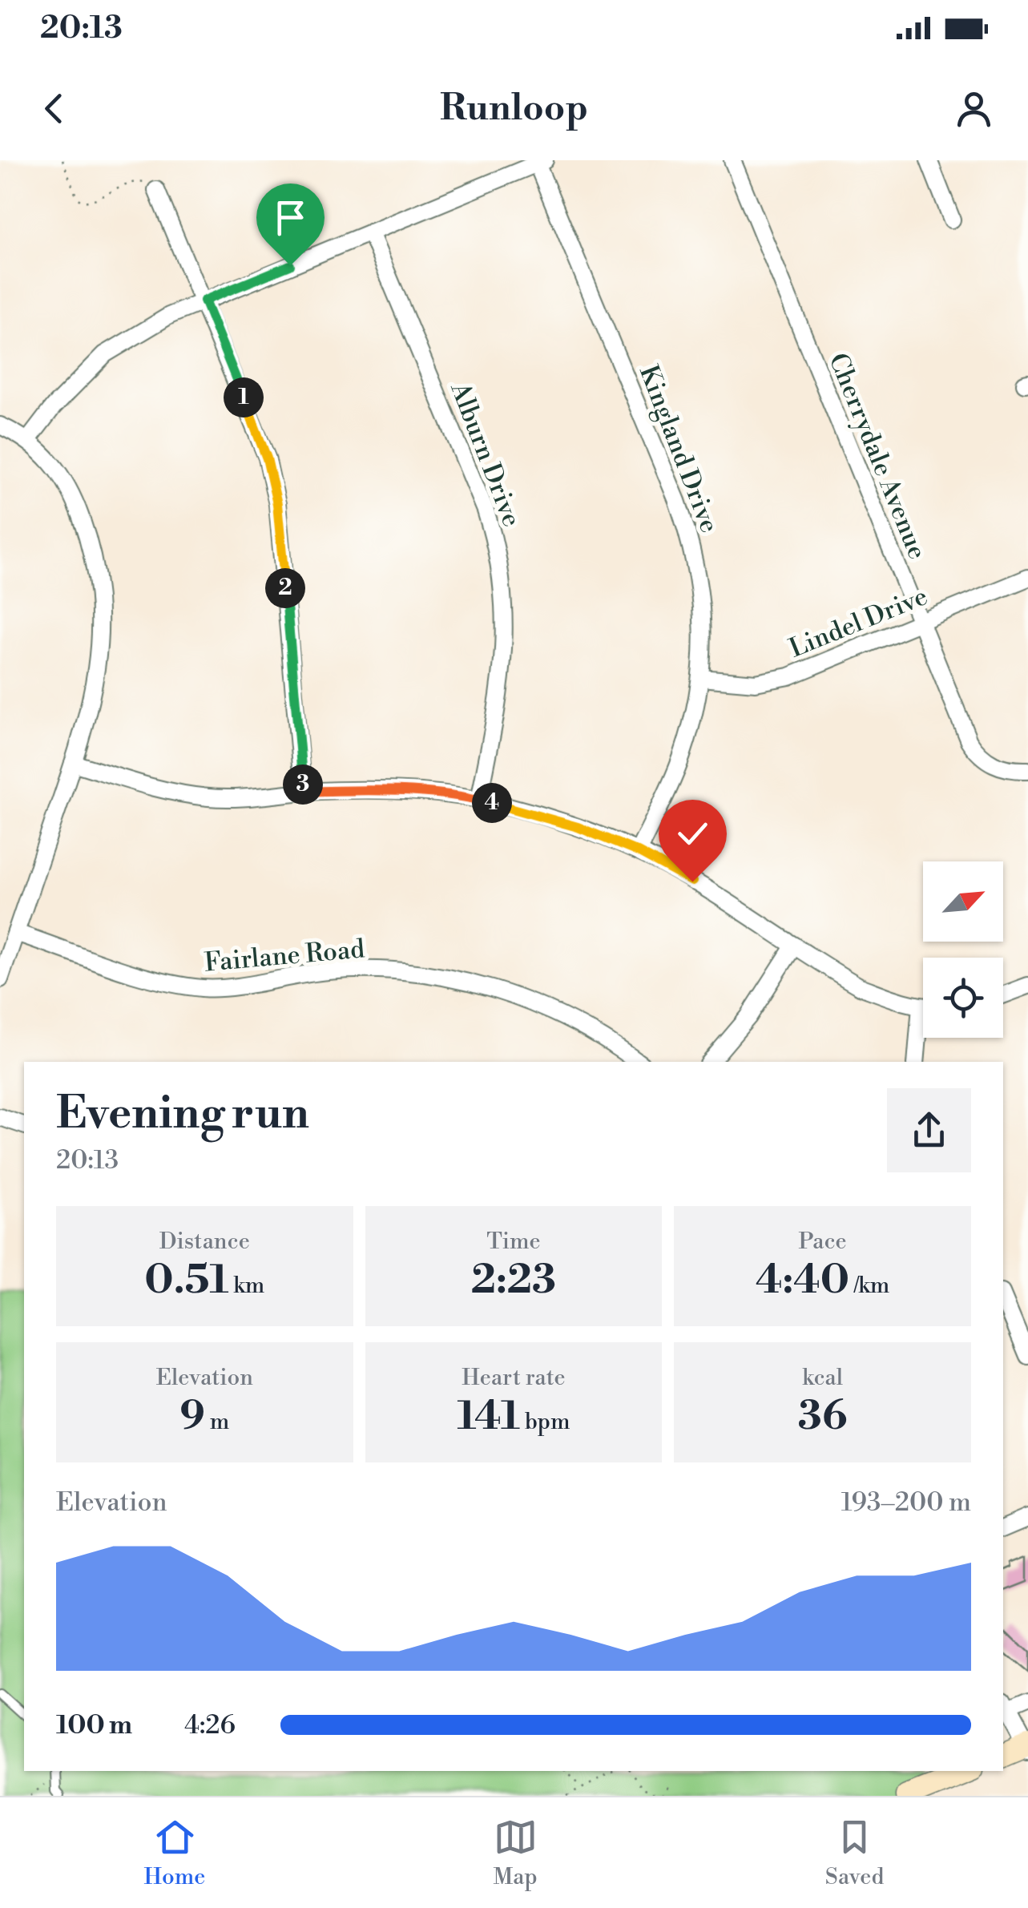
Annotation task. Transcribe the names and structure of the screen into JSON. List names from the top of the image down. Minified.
{"streets":{"street":["Kingland Drive","Alburn Drive","Cherrydale Avenue","Lindel Drive","Fairlane Road"]},"crossings":[["Kingland Drive","Lindel Drive"],["Cherrydale Avenue","Lindel Drive"]],"north":"top right","page":{"status":"20:13","header":"Runloop","pins":["1","2","3","4"],"heading":["Evening run","20:13"],"stats":[["Distance","0.51 km"],["Time","2:23"],["Pace","4:40 /km"],["Elevation","9 m"],["Heart rate","141 bpm"],["kcal","36"]],"chart":["Elevation","193–200 m"],"list":[{"name":"100 m","note":"4:26"}],"tabs":["Home","Map","Saved"]}}
